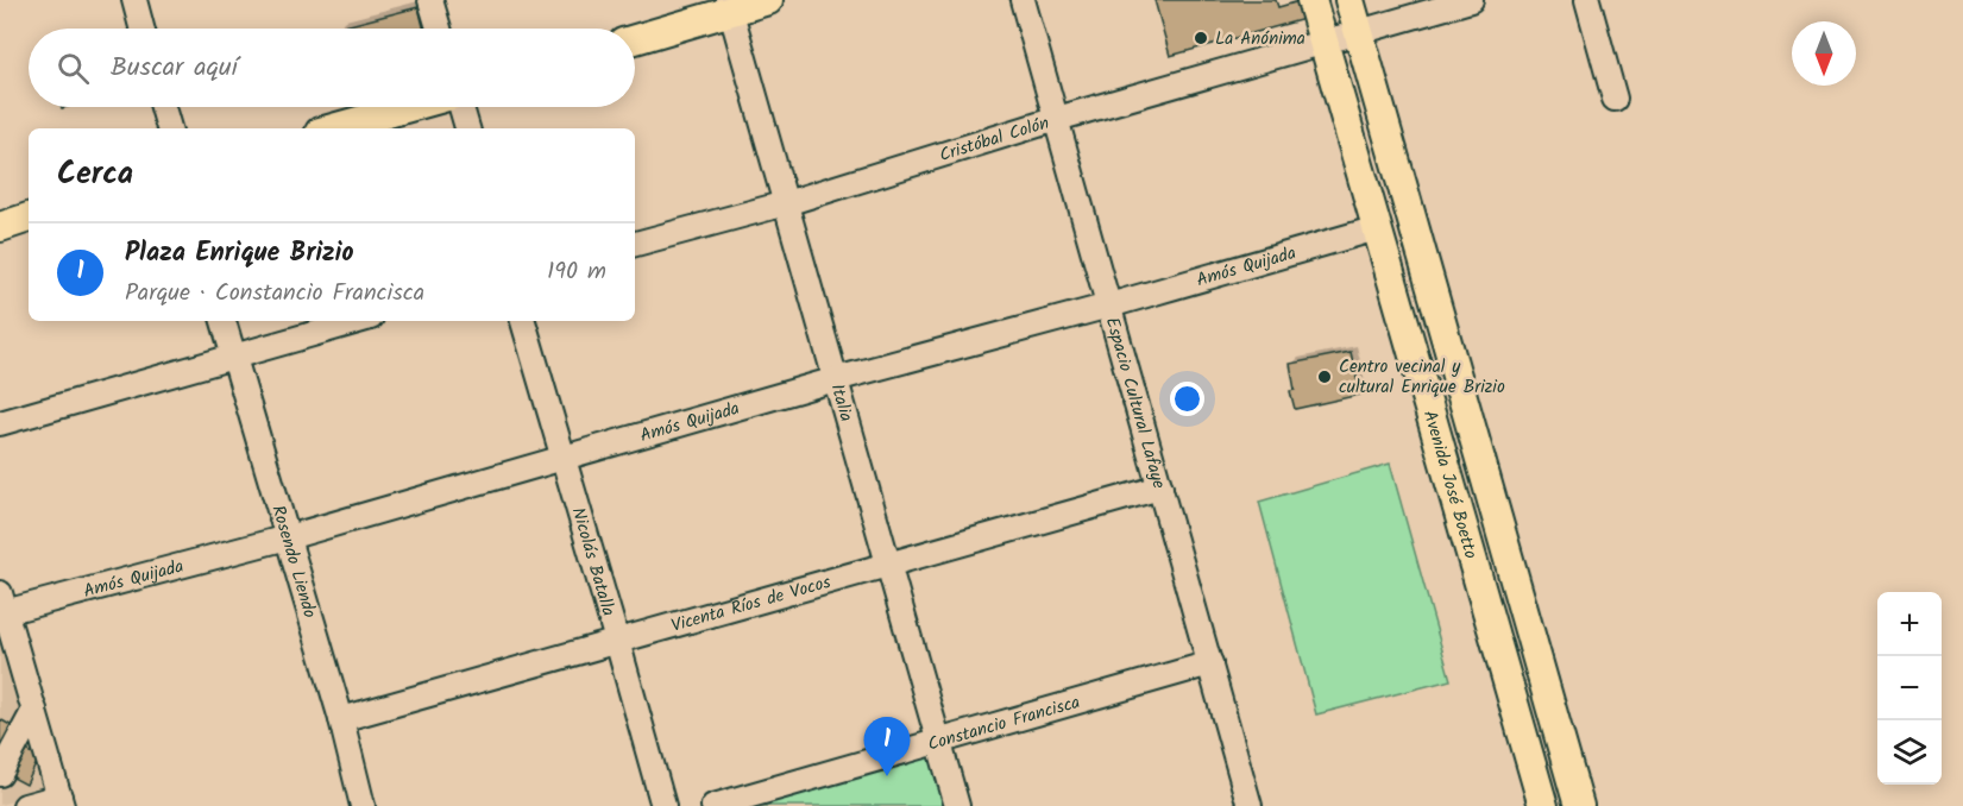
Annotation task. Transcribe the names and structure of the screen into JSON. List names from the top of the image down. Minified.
{"streets":{"main road":["Avenida José Boetto"],"street":["Cristóbal Colón","Amós Quijada","Italia","Espacio Cultural Lafaye","Rosendo Liendo","Nicolás Batalla","Vicenta Ríos de Vocos","Constancio Francisca"]},"crossings":[["Cristóbal Colón","Italia"],["Cristóbal Colón","Espacio Cultural Lafaye"],["Cristóbal Colón","Avenida José Boetto"],["Amós Quijada","Italia"],["Amós Quijada","Espacio Cultural Lafaye"],["Amós Quijada","Avenida José Boetto"],["Amós Quijada","Rosendo Liendo"],["Amós Quijada","Nicolás Batalla"],["Italia","Vicenta Ríos de Vocos"],["Italia","Constancio Francisca"],["Espacio Cultural Lafaye","Vicenta Ríos de Vocos"],["Espacio Cultural Lafaye","Constancio Francisca"],["Rosendo Liendo","Vicenta Ríos de Vocos"],["Nicolás Batalla","Vicenta Ríos de Vocos"]],"places":["La Anónima","Centro vecinal y cultural Enrique Brizio"],"north":"bottom","page":{"search":"Buscar aquí","heading":"Cerca","list":[{"mark":"1","name":"Plaza Enrique Brizio","note":"Parque · Constancio Francisca","value":"190 m"}],"map_buttons":["+","−"],"pins":"1"}}
